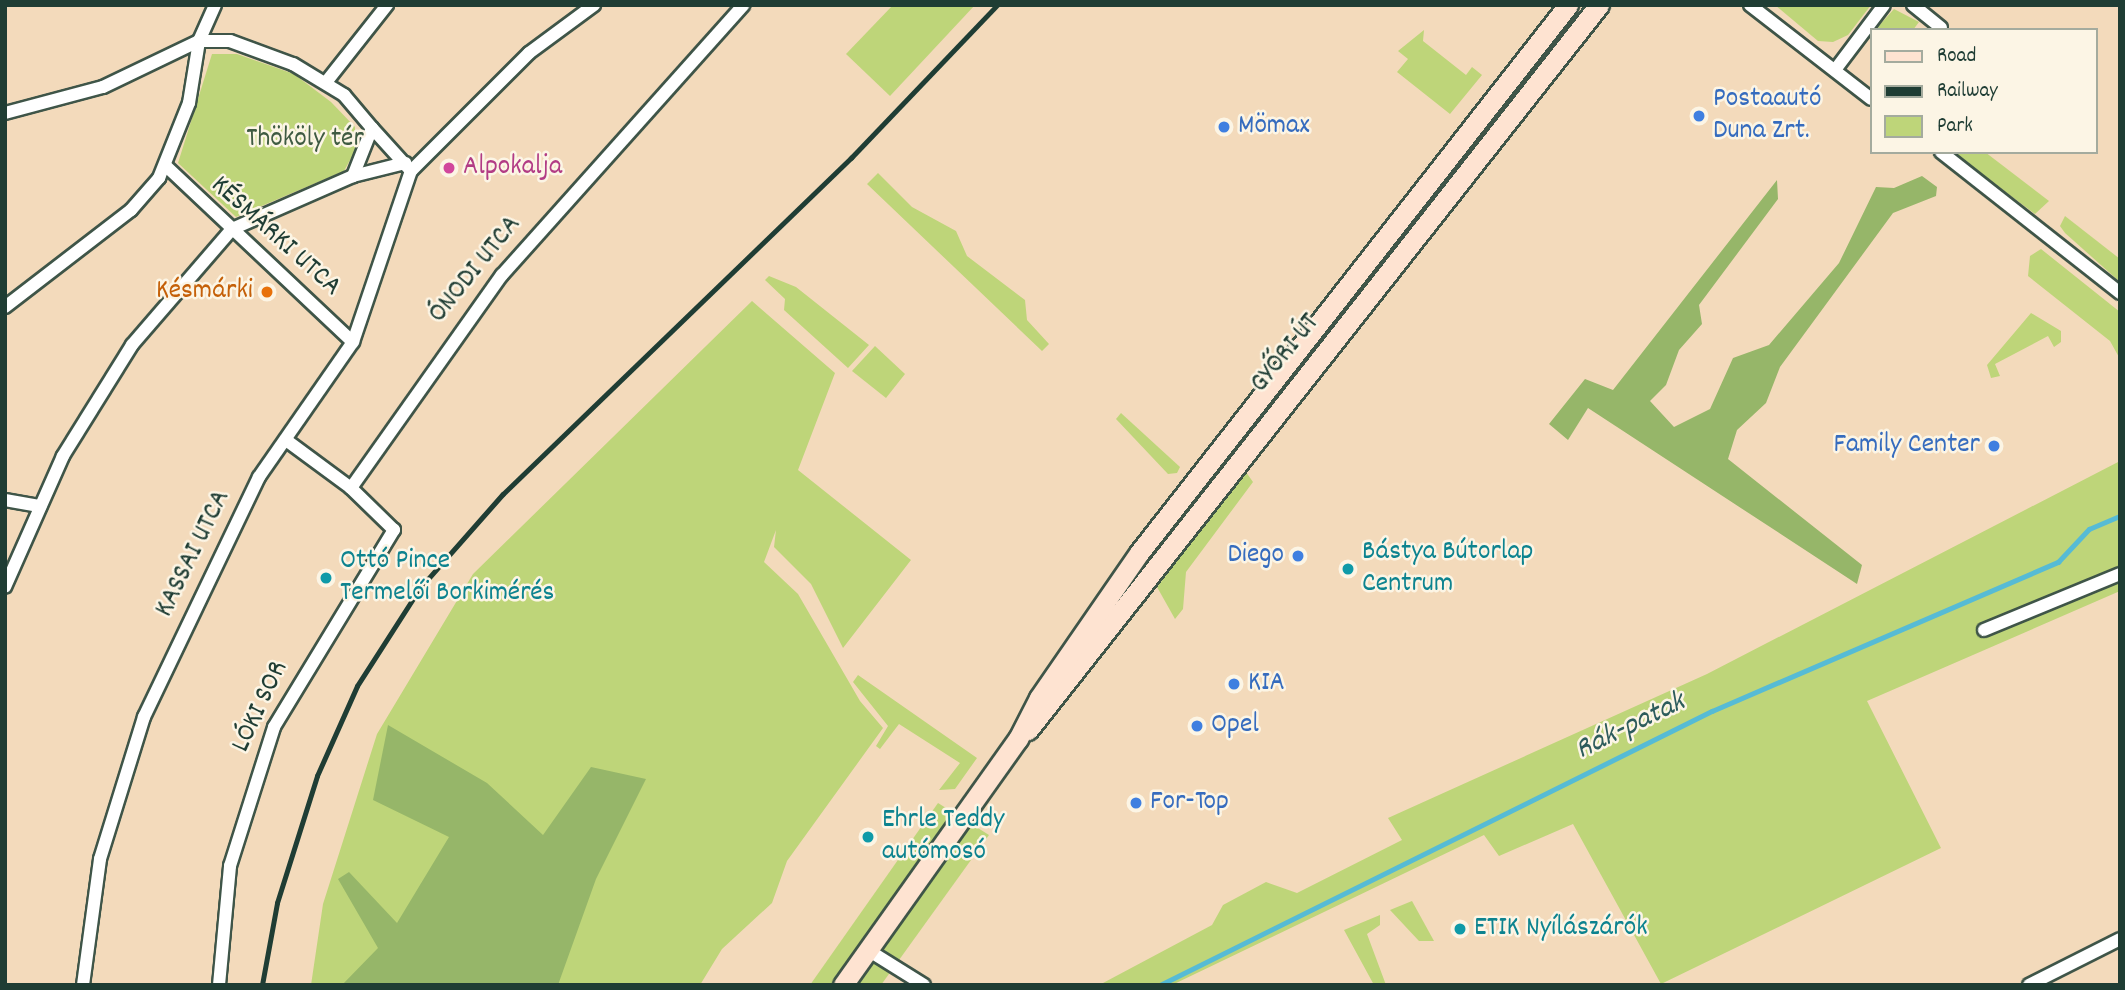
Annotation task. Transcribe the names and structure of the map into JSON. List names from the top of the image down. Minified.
{"streets":{"main road":["GYŐRI ÚT"],"street":["KÉSMÁRKI UTCA","ÓNODI UTCA","KASSAI UTCA","LÓKI SOR"]},"crossings":[["KÉSMÁRKI UTCA","KASSAI UTCA"],["ÓNODI UTCA","LÓKI SOR"]],"water":["Rák-patak"],"parks":["Thököly tér"],"places":["Postaautó Duna Zrt.","Mömax","Alpokalja","Késmárki","Family Center","Diego","Bástya Bútorlap Centrum","Ottó Pince Termelői Borkimérés","KIA","Opel","For-Top","Ehrle Teddy autómosó","ETIK Nyílászárók"],"legend":["Road","Railway","Park"]}
